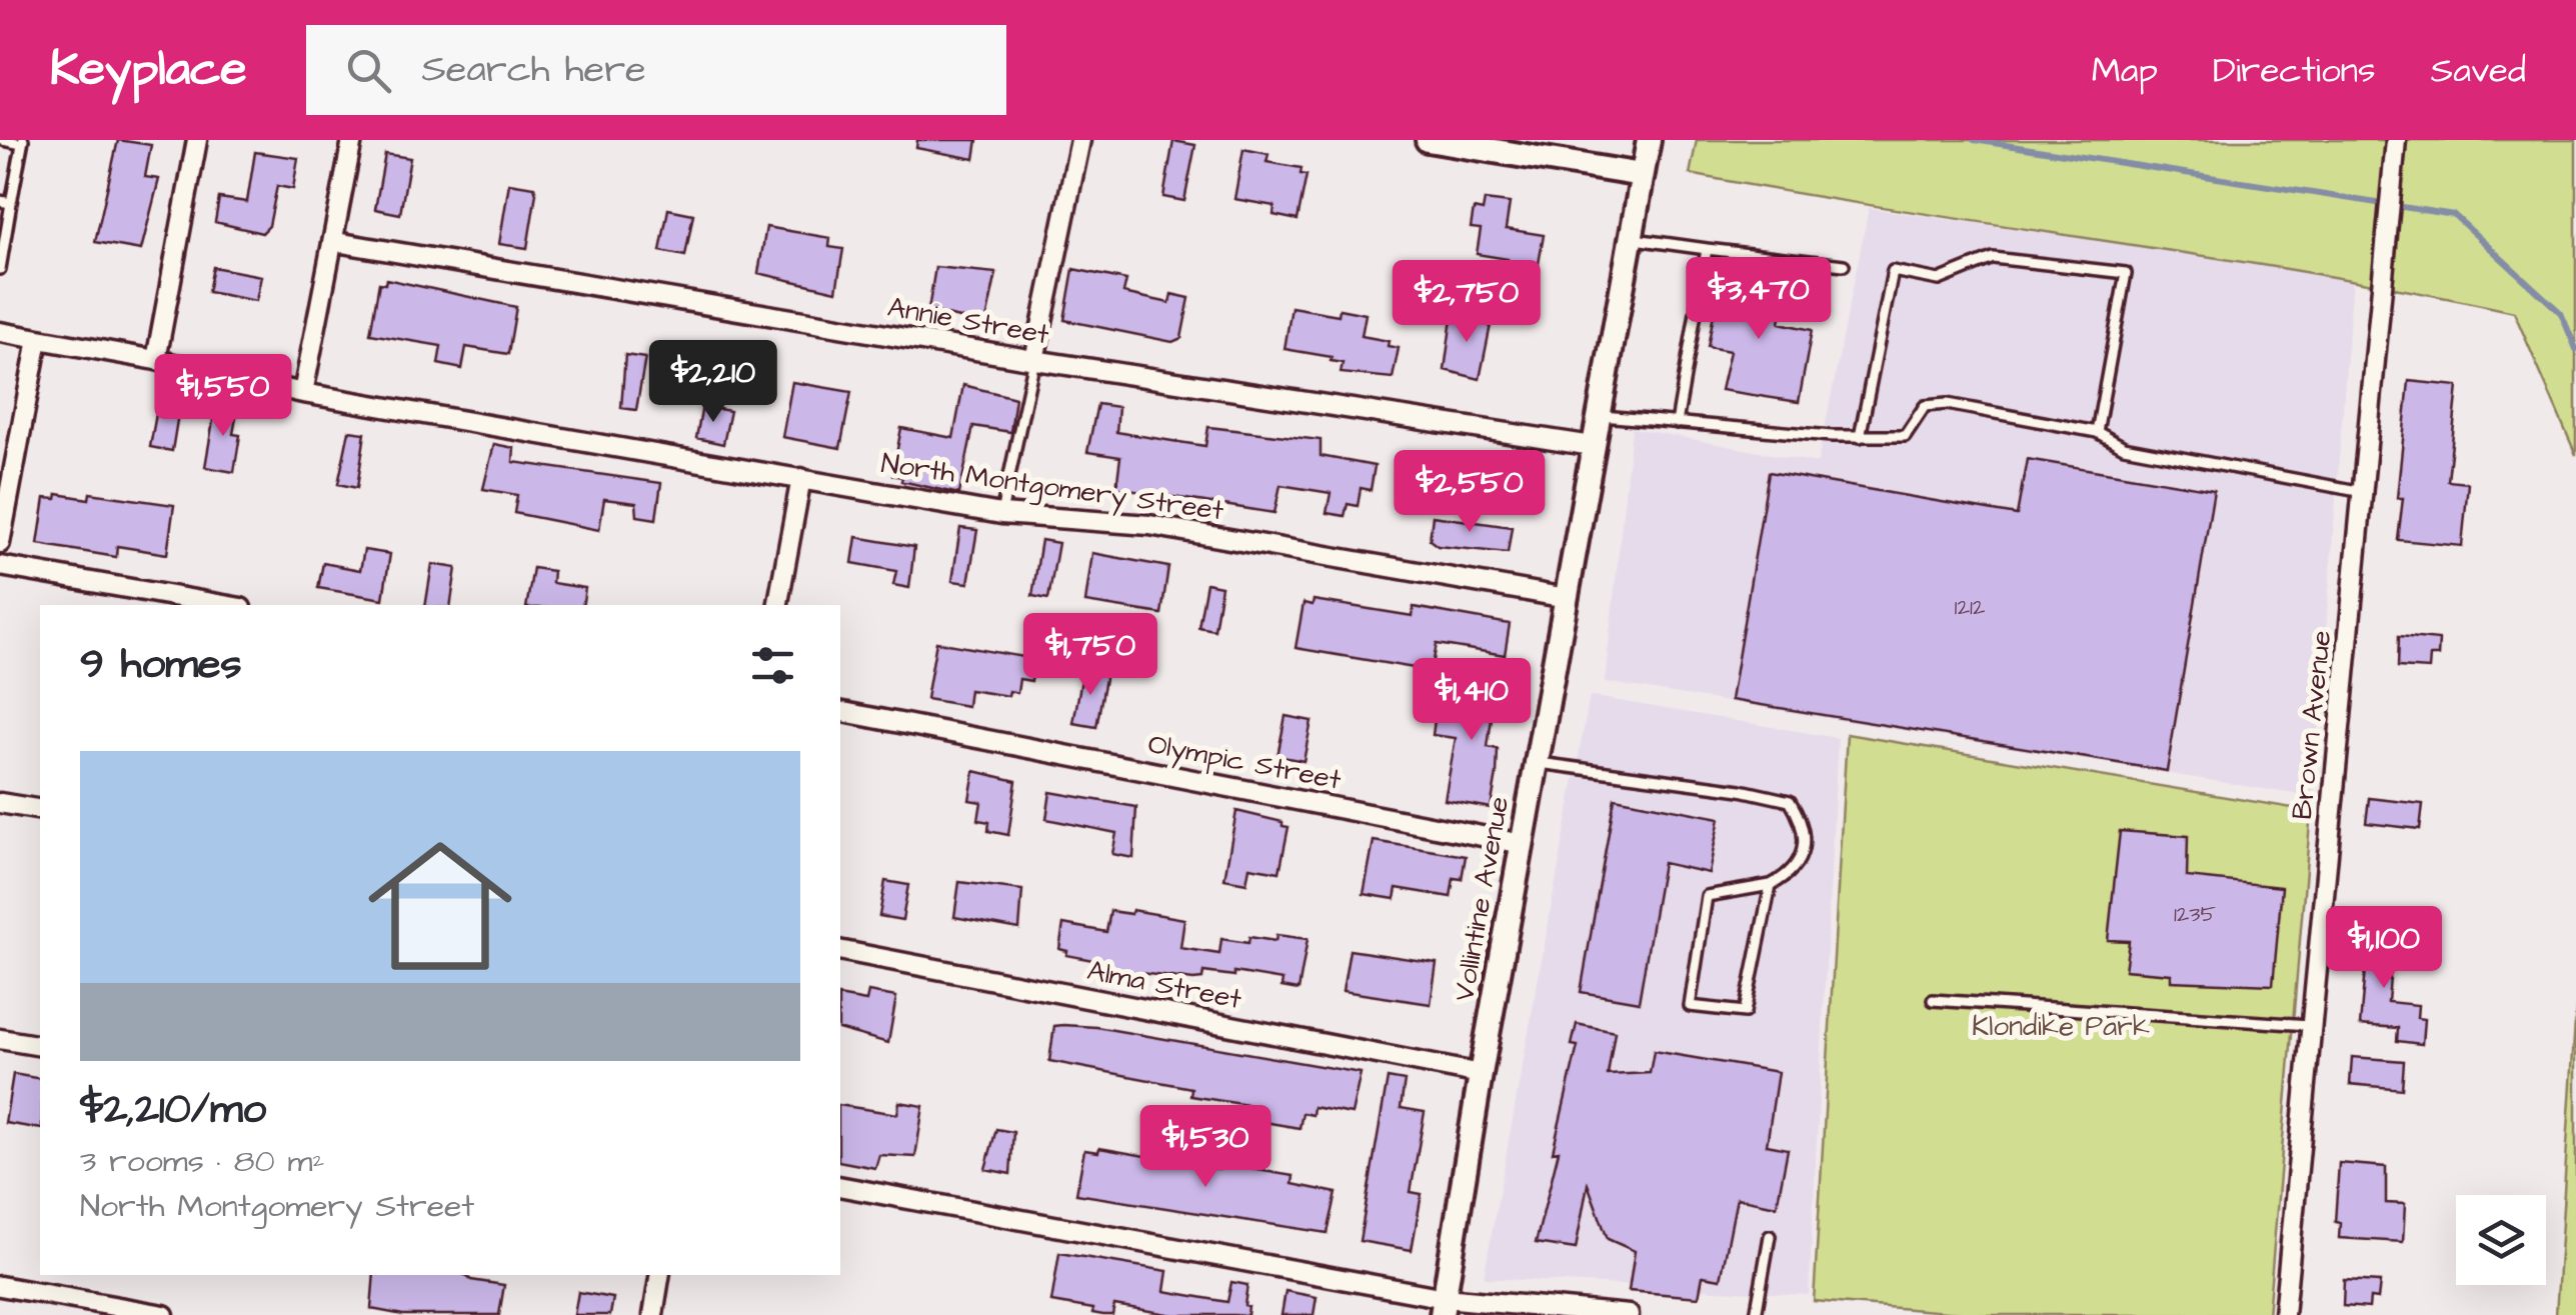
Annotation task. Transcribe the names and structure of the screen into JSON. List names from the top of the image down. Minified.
{"streets":{"street":["Annie Street","North Montgomery Street","Brown Avenue","Olympic Street","Vollintine Avenue","Alma Street"]},"crossings":[["Annie Street","Vollintine Avenue"],["North Montgomery Street","Vollintine Avenue"],["Olympic Street","Vollintine Avenue"],["Vollintine Avenue","Alma Street"]],"parks":["Klondike Park"],"house_numbers":["1212","1235"],"page":{"header":"Keyplace","search":"Search here","nav":["Map","Directions","Saved"],"price":["$3,470","$2,750","$2,210","$1,550","$2,550","$1,750","$1,410","$1,100","$1,530"],"heading":"9 homes","list":[{"name":"$2,210/mo","note":"3 rooms · 80 m² · North Montgomery Street"}]}}
